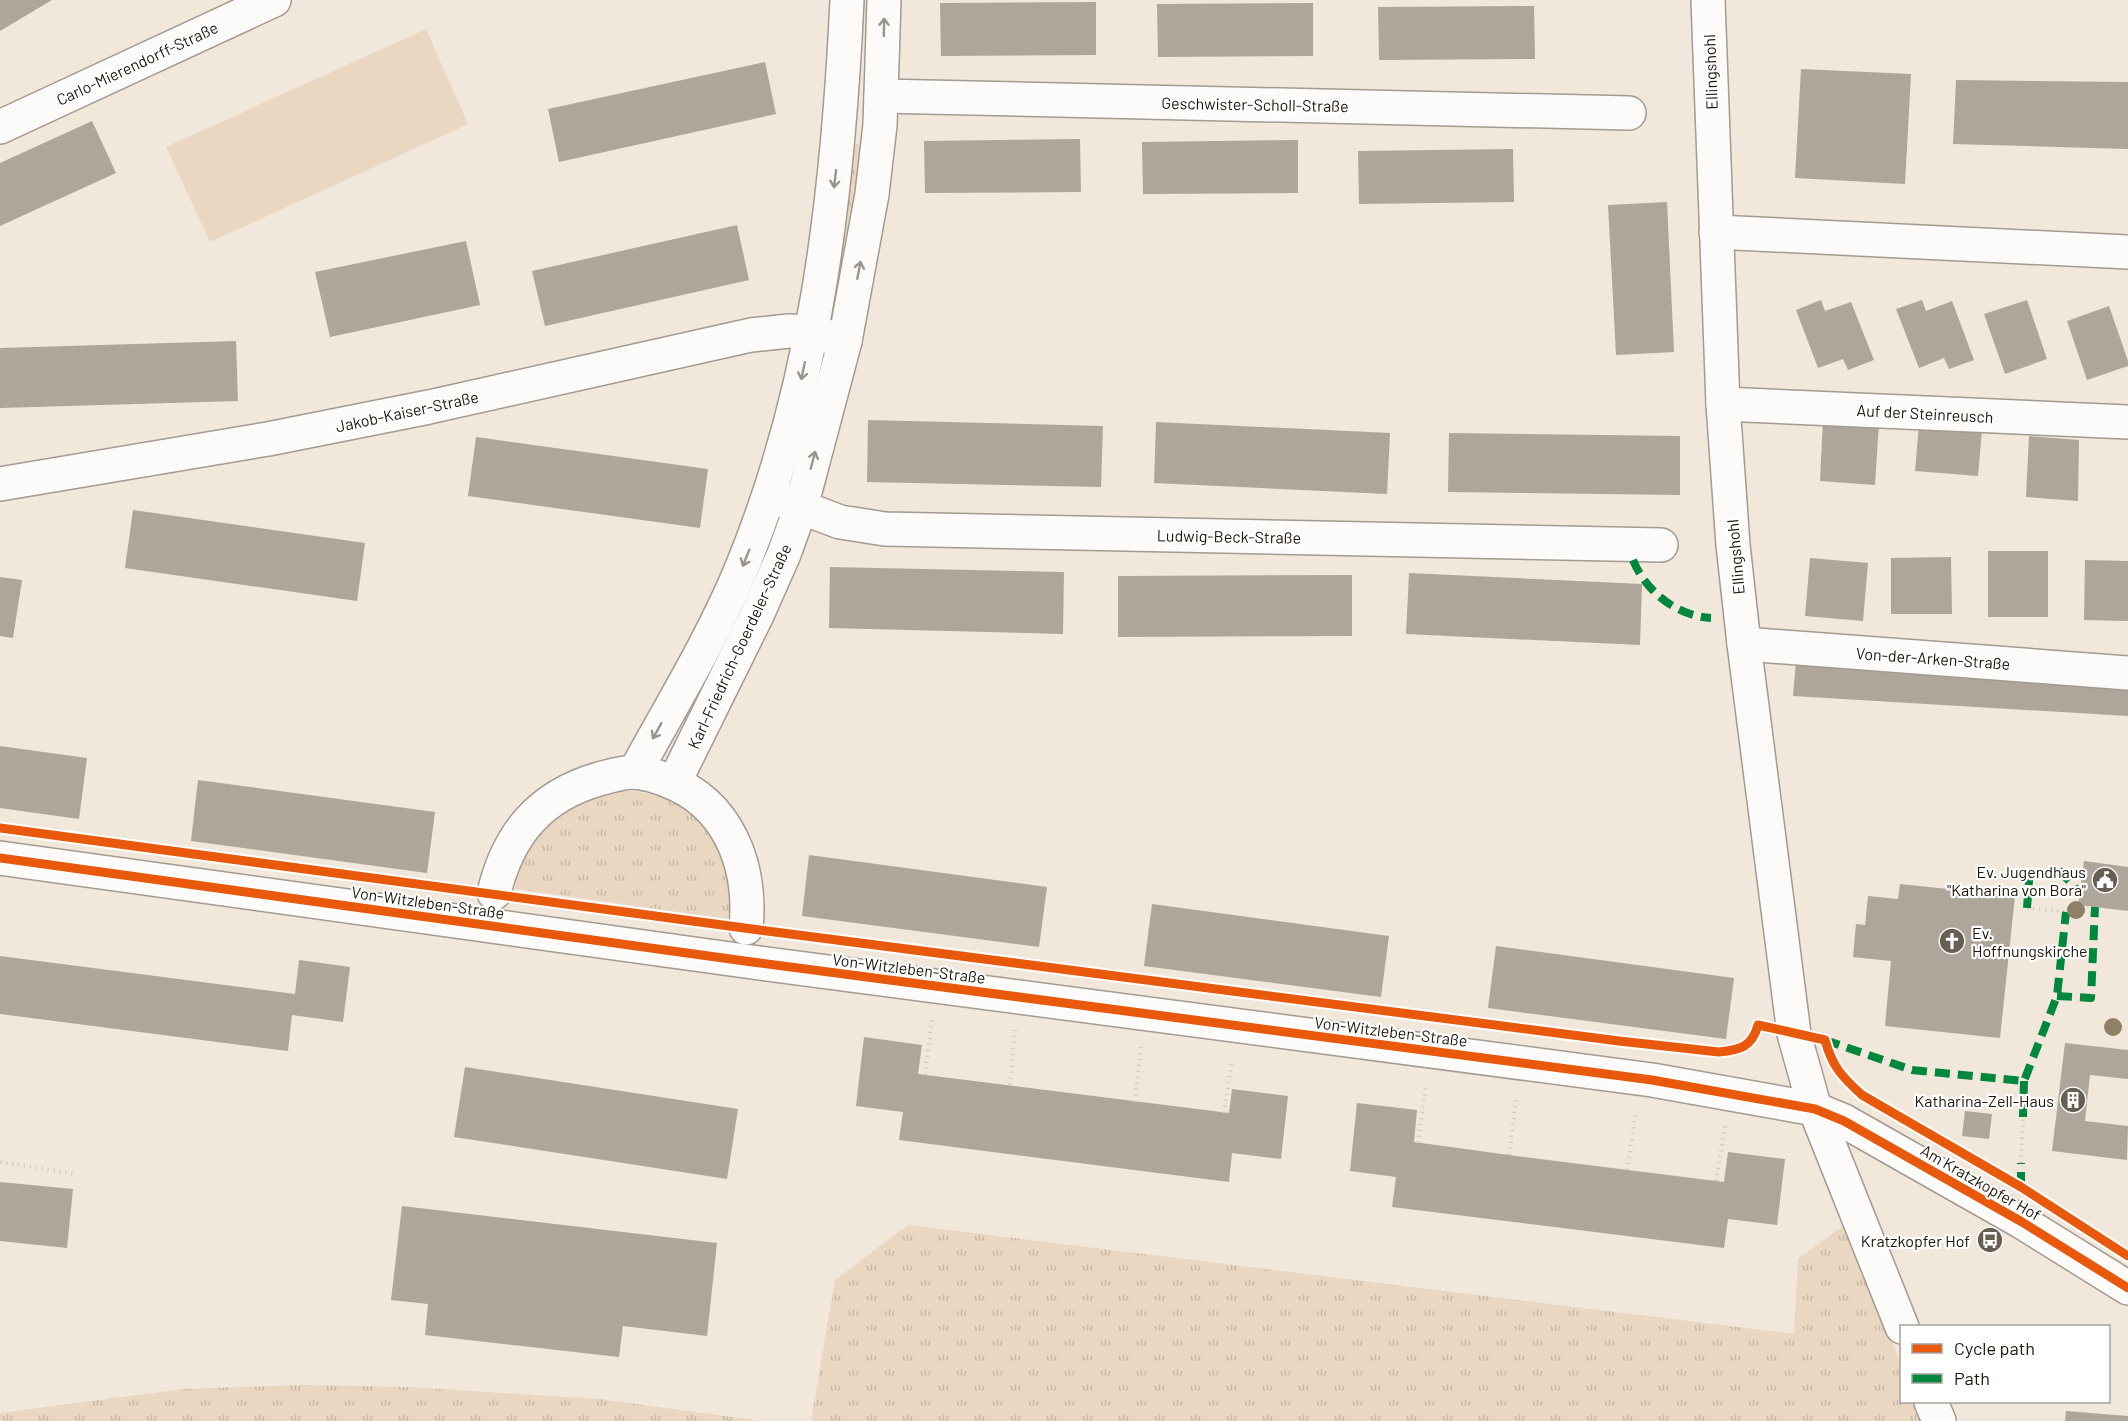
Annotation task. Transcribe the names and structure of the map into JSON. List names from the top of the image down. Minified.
{"streets":{"street":["Carlo-Mierendorff-Straße","Ellingshohl","Geschwister-Scholl-Straße","Jakob-Kaiser-Straße","Auf der Steinreusch","Ludwig-Beck-Straße","Karl-Friedrich-Goerdeler-Straße","Von-der-Arken-Straße","Von-Witzleben-Straße","Am Kratzkopfer Hof"]},"crossings":[["Ellingshohl","Auf der Steinreusch"],["Ellingshohl","Von-der-Arken-Straße"],["Ellingshohl","Von-Witzleben-Straße"],["Ellingshohl","Am Kratzkopfer Hof"],["Geschwister-Scholl-Straße","Karl-Friedrich-Goerdeler-Straße"],["Jakob-Kaiser-Straße","Karl-Friedrich-Goerdeler-Straße"],["Ludwig-Beck-Straße","Karl-Friedrich-Goerdeler-Straße"],["Von-Witzleben-Straße","Am Kratzkopfer Hof"]],"places":{"public building":["Ev. Jugendhaus \"Katharina von Bora\""],"church":["Ev. Hoffnungskirche"],"building":["Katharina-Zell-Haus"],"bus stop":["Kratzkopfer Hof"]},"legend":["Cycle path","Path"]}
